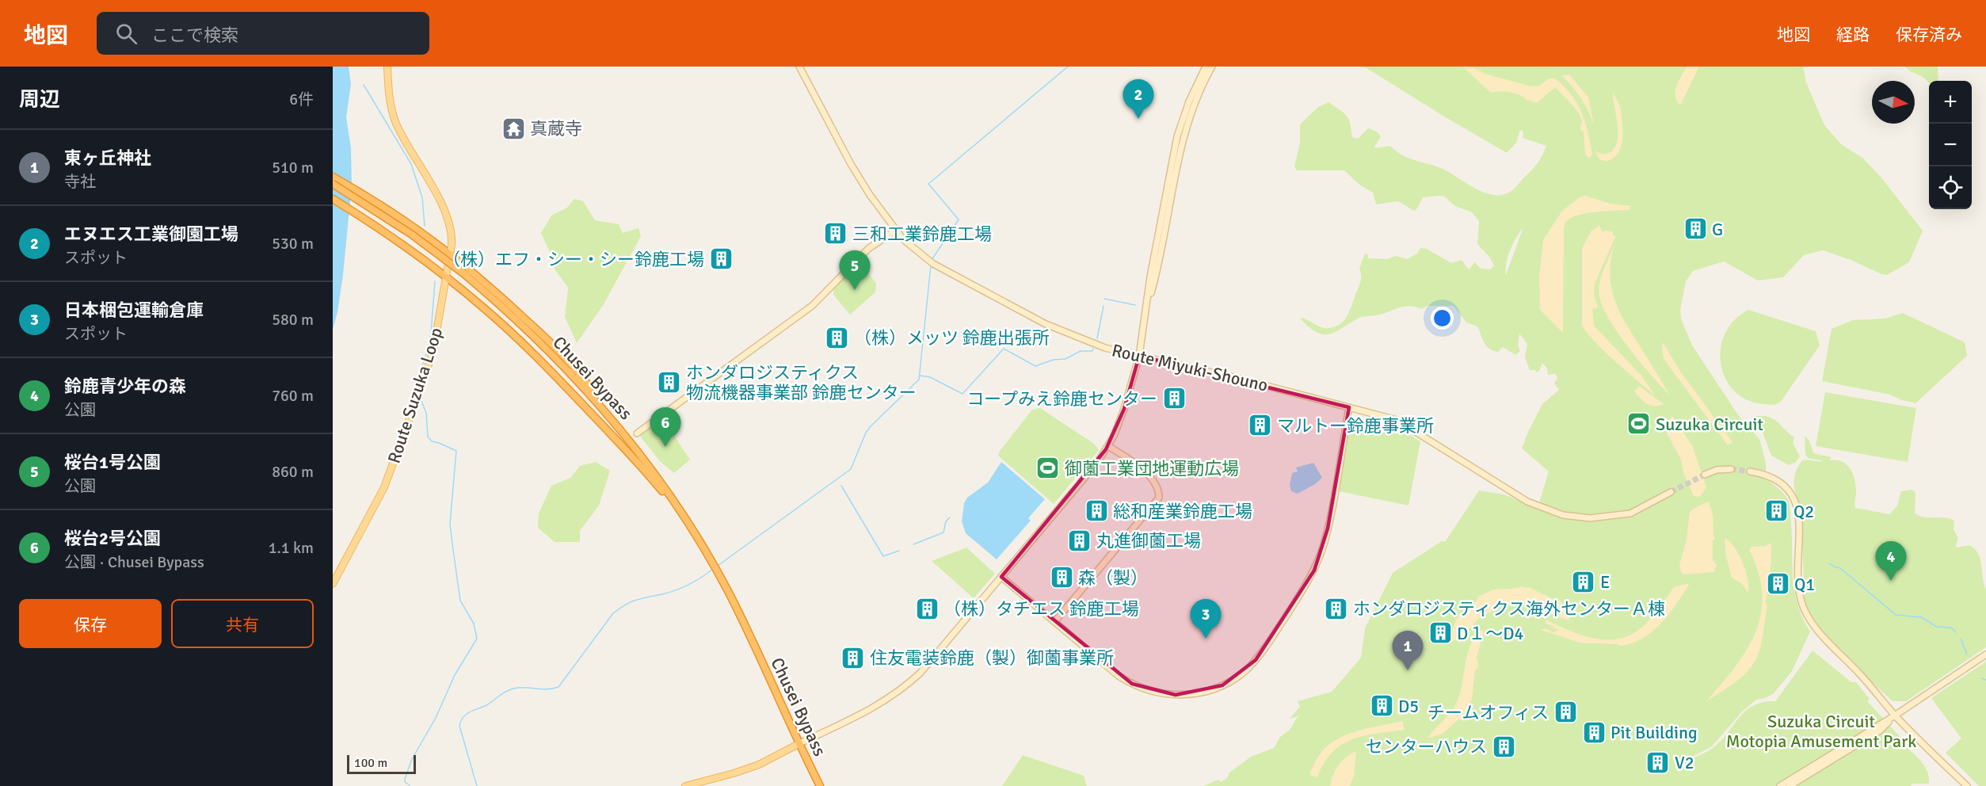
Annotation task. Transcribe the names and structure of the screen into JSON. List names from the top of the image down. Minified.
{"streets":{"highway":["Chusei Bypass"],"main road":["Route Suzuka Loop"],"street":["Route Miyuki-Shouno"]},"parks":["Suzuka Circuit Motopia Amusement Park"],"places":{"temple":["真蔵寺"],"building":["G","三和工業鈴鹿工場","（株）エフ・シー・シー鈴鹿工場","（株）メッツ 鈴鹿出張所","ホンダロジスティクス 物流機器事業部 鈴鹿センター","コープみえ鈴鹿センター","マルトー鈴鹿事業所","総和産業鈴鹿工場","Q2","丸進御薗工場","森（製）","E","Q1","（株）タチエス 鈴鹿工場","ホンダロジスティクス海外センターＡ棟","D１～D4","住友電装鈴鹿（製）御薗事業所","D5","チームオフィス","Pit Building","センターハウス","V2"],"sports":["Suzuka Circuit","御薗工業団地運動広場"]},"scale_bar":"100 m","north":"right","page":{"header":"地図","search":"ここで検索","nav":["地図","経路","保存済み"],"heading":["周辺","6件"],"pins":["2","5","6","4","3","1"],"map_buttons":["+","−"],"list":[{"mark":"1","name":"東ヶ丘神社","note":"寺社","value":"510 m"},{"mark":"2","name":"エヌエス工業御園工場","note":"スポット","value":"530 m"},{"mark":"3","name":"日本梱包運輸倉庫","note":"スポット","value":"580 m"},{"mark":"4","name":"鈴鹿青少年の森","note":"公園","value":"760 m"},{"mark":"5","name":"桜台1号公園","note":"公園","value":"860 m"},{"mark":"6","name":"桜台2号公園","note":"公園 · Chusei Bypass","value":"1.1 km"}],"buttons":["保存","共有"],"scale":"100 m"}}
